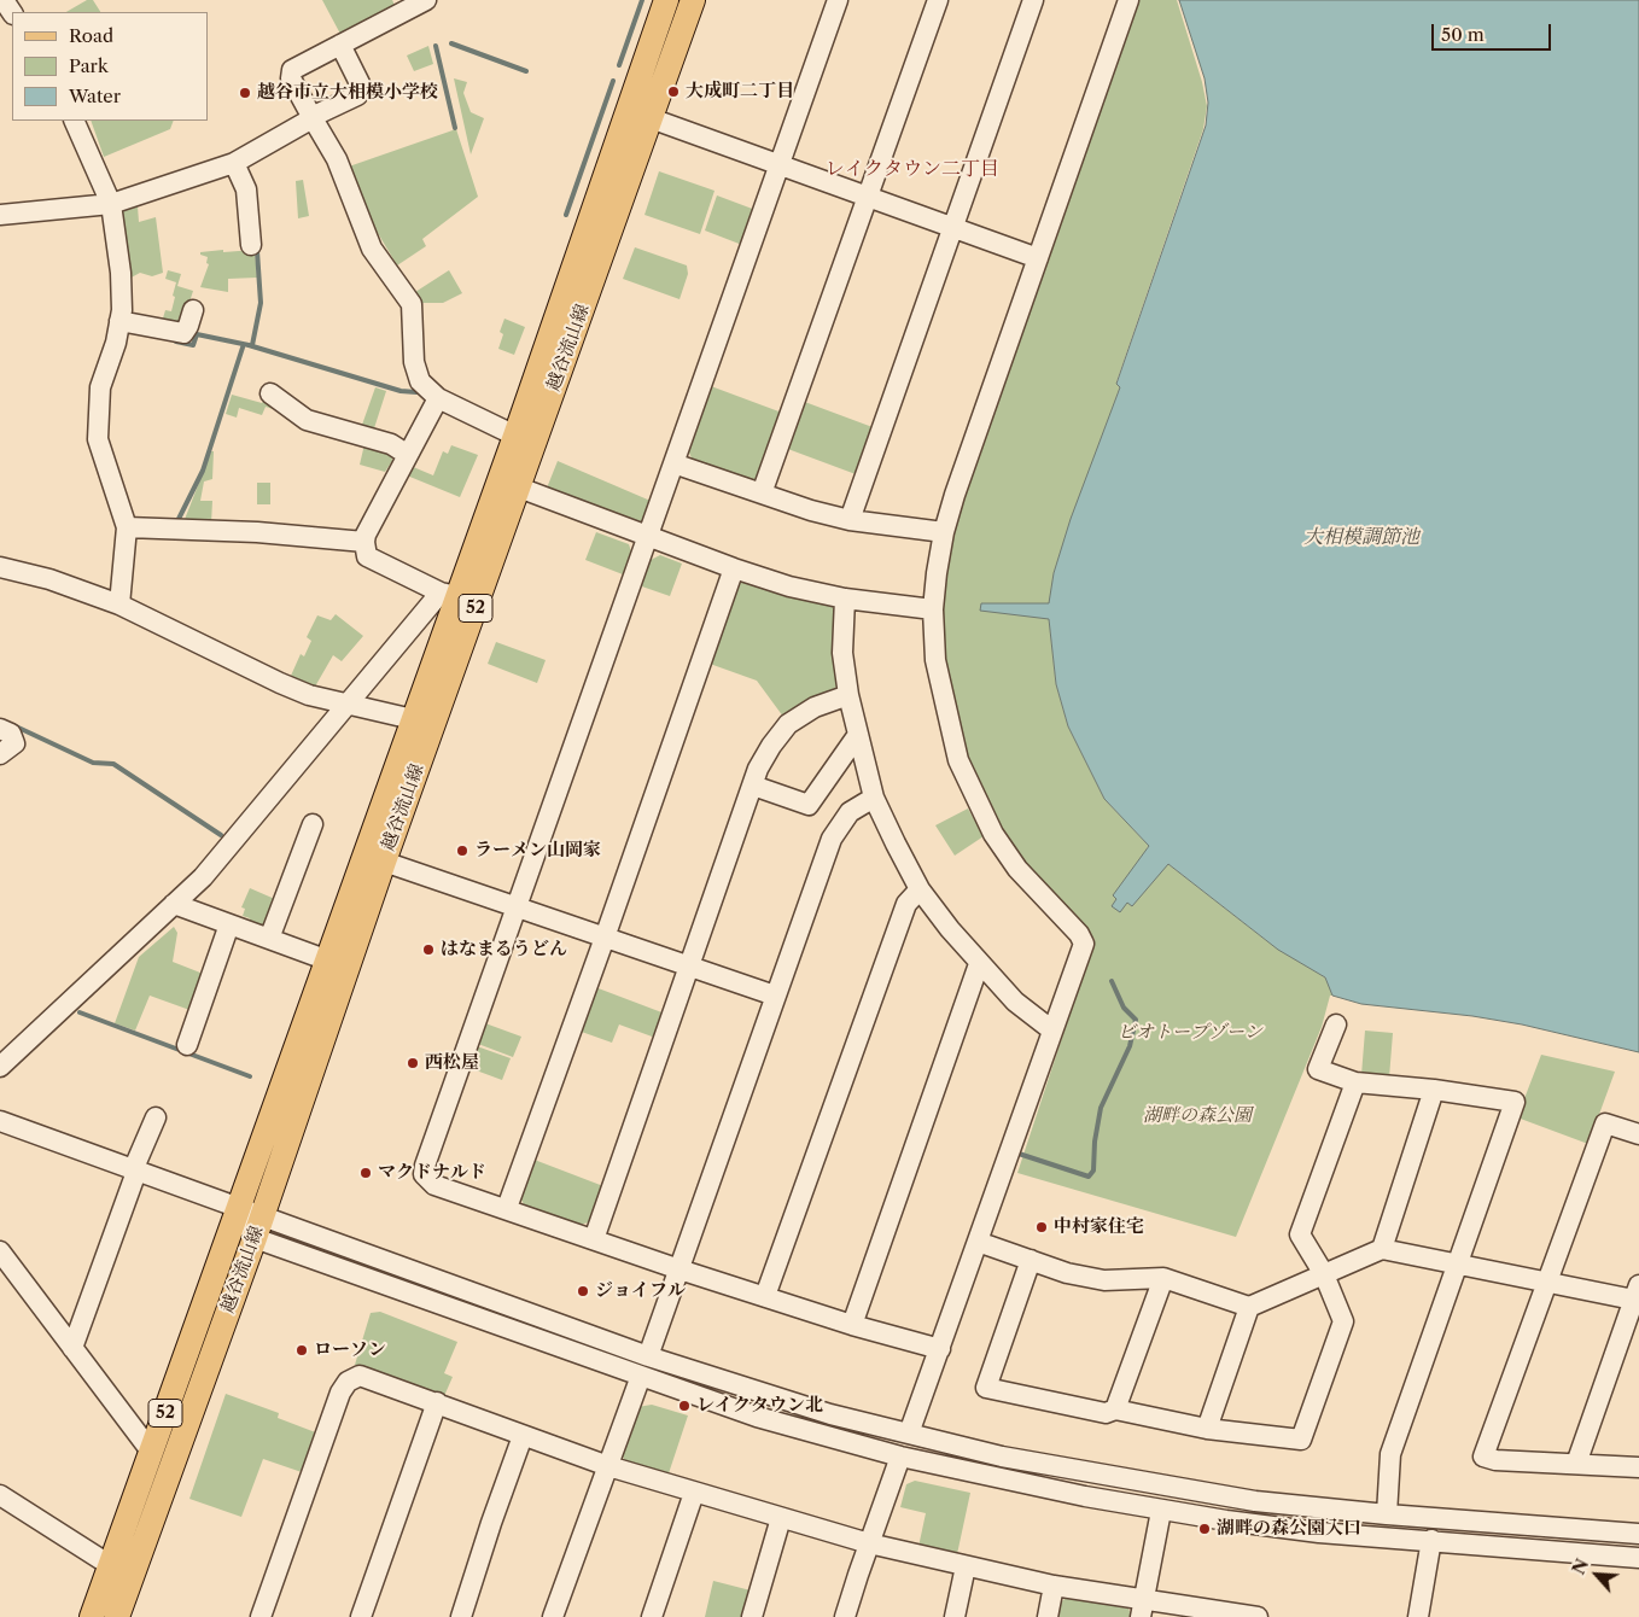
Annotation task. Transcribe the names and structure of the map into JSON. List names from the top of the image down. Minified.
{"streets":{"main road":["越谷流山線","52"]},"districts":["レイクタウン二丁目"],"water":["大相模調節池"],"parks":["ビオトープゾーン","湖畔の森公園"],"places":["大成町二丁目","越谷市立大相模小学校","ラーメン山岡家","はなまるうどん","西松屋","マクドナルド","中村家住宅","ジョイフル","ローソン","レイクタウン北","湖畔の森公園入口"],"legend":["Road","Park","Water"],"scale_bar":"50 m","north":"top left"}
